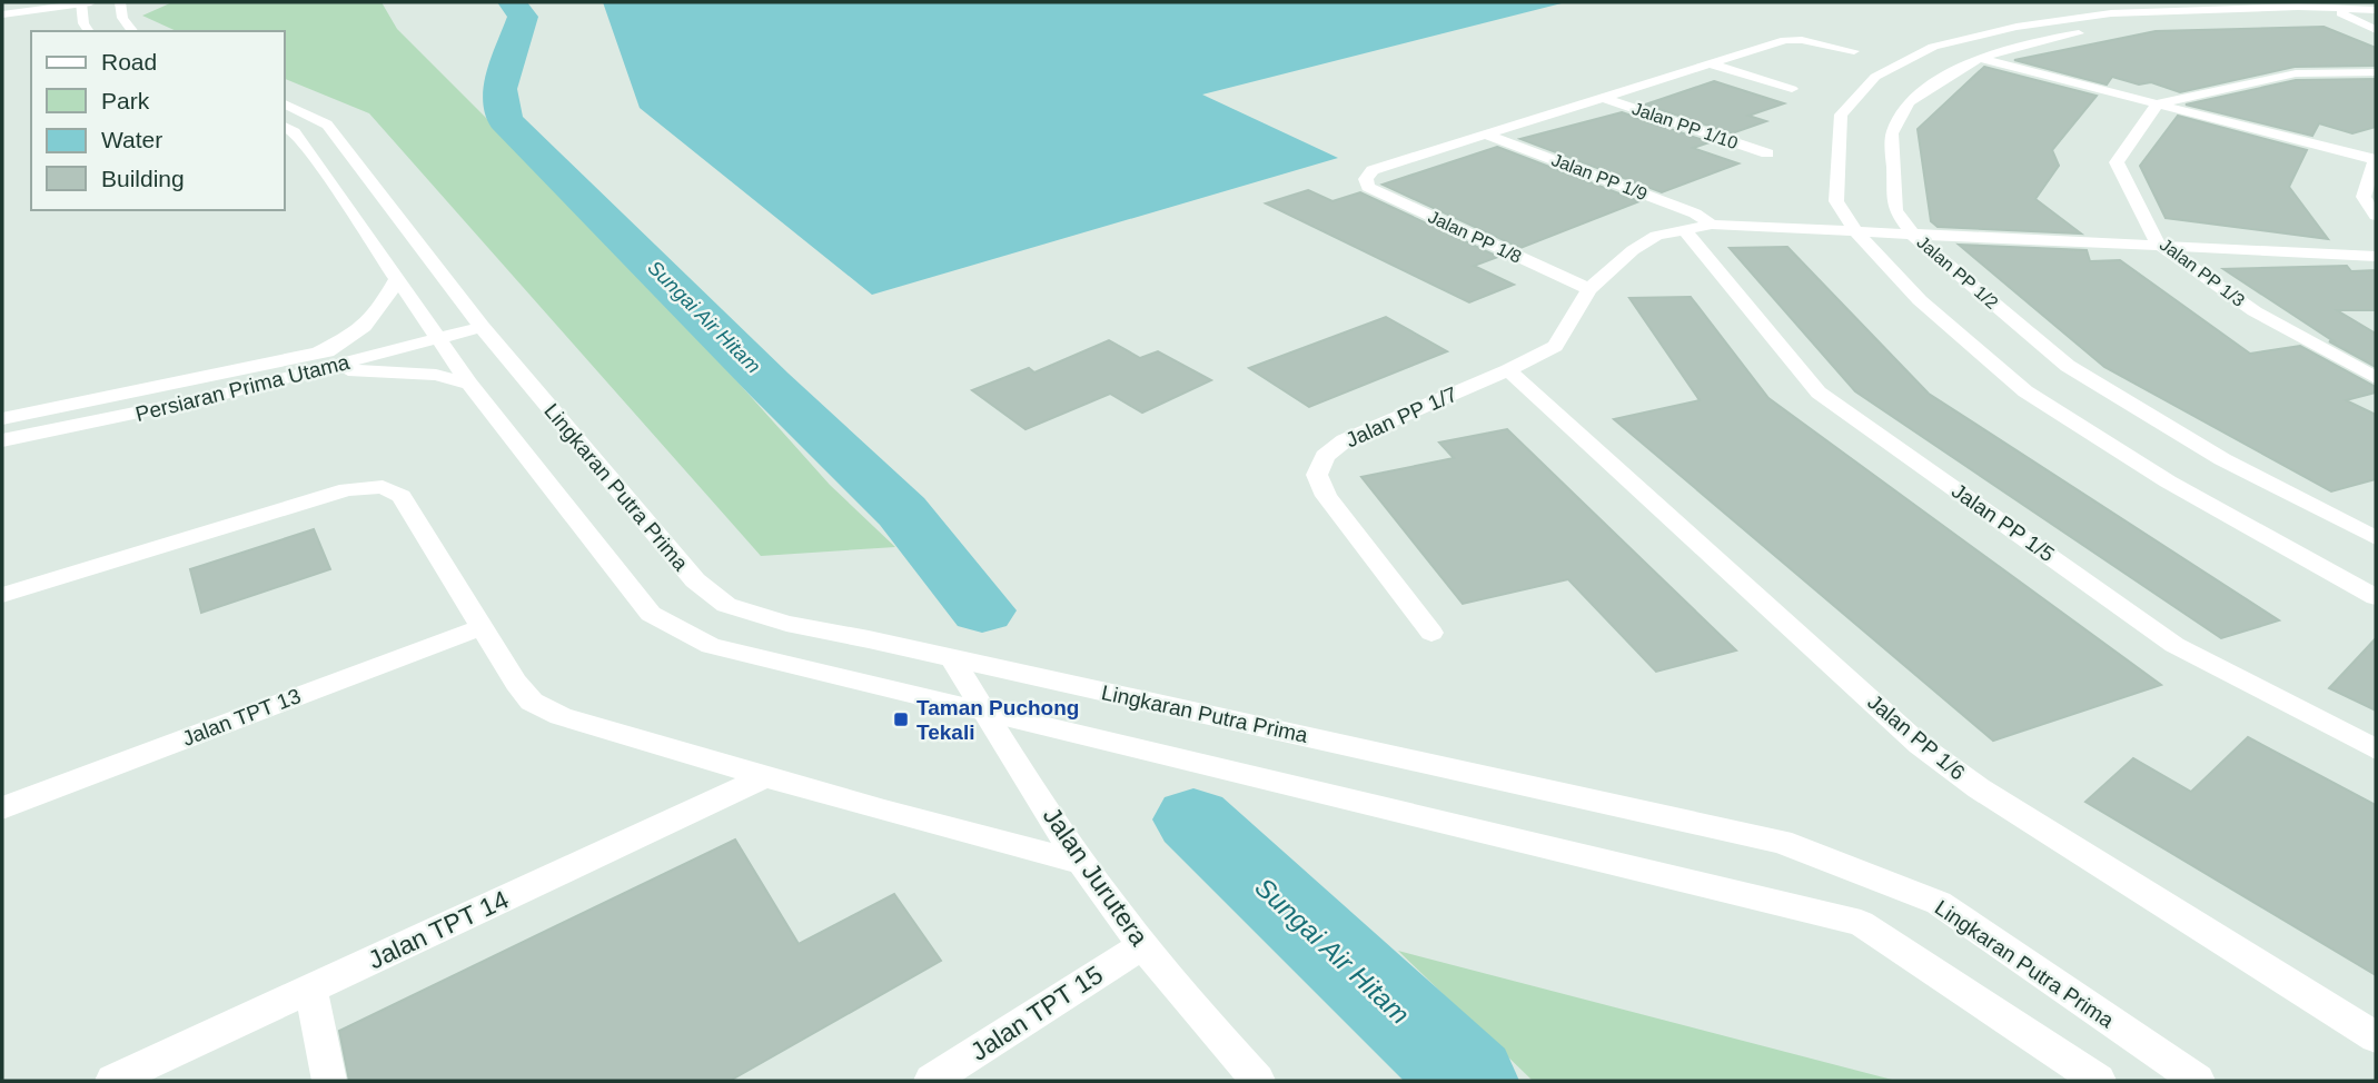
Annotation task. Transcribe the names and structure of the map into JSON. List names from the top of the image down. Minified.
{"streets":{"street":["Jalan PP 1/10","Jalan PP 1/9","Jalan PP 1/8","Jalan PP 1/2","Jalan PP 1/3","Persiaran Prima Utama","Jalan PP 1/7","Lingkaran Putra Prima","Jalan PP 1/5","Jalan TPT 13","Jalan PP 1/6","Jalan Jurutera","Jalan TPT 14","Jalan TPT 15"]},"crossings":[["Jalan PP 1/9","Jalan PP 1/8"],["Persiaran Prima Utama","Lingkaran Putra Prima"],["Jalan PP 1/7","Jalan PP 1/6"],["Lingkaran Putra Prima","Jalan Jurutera"],["Jalan Jurutera","Jalan TPT 15"]],"water":["Sungai Air Hitam"],"places":{"transit":["Taman Puchong Tekali"]},"legend":["Road","Park","Water","Building"]}
